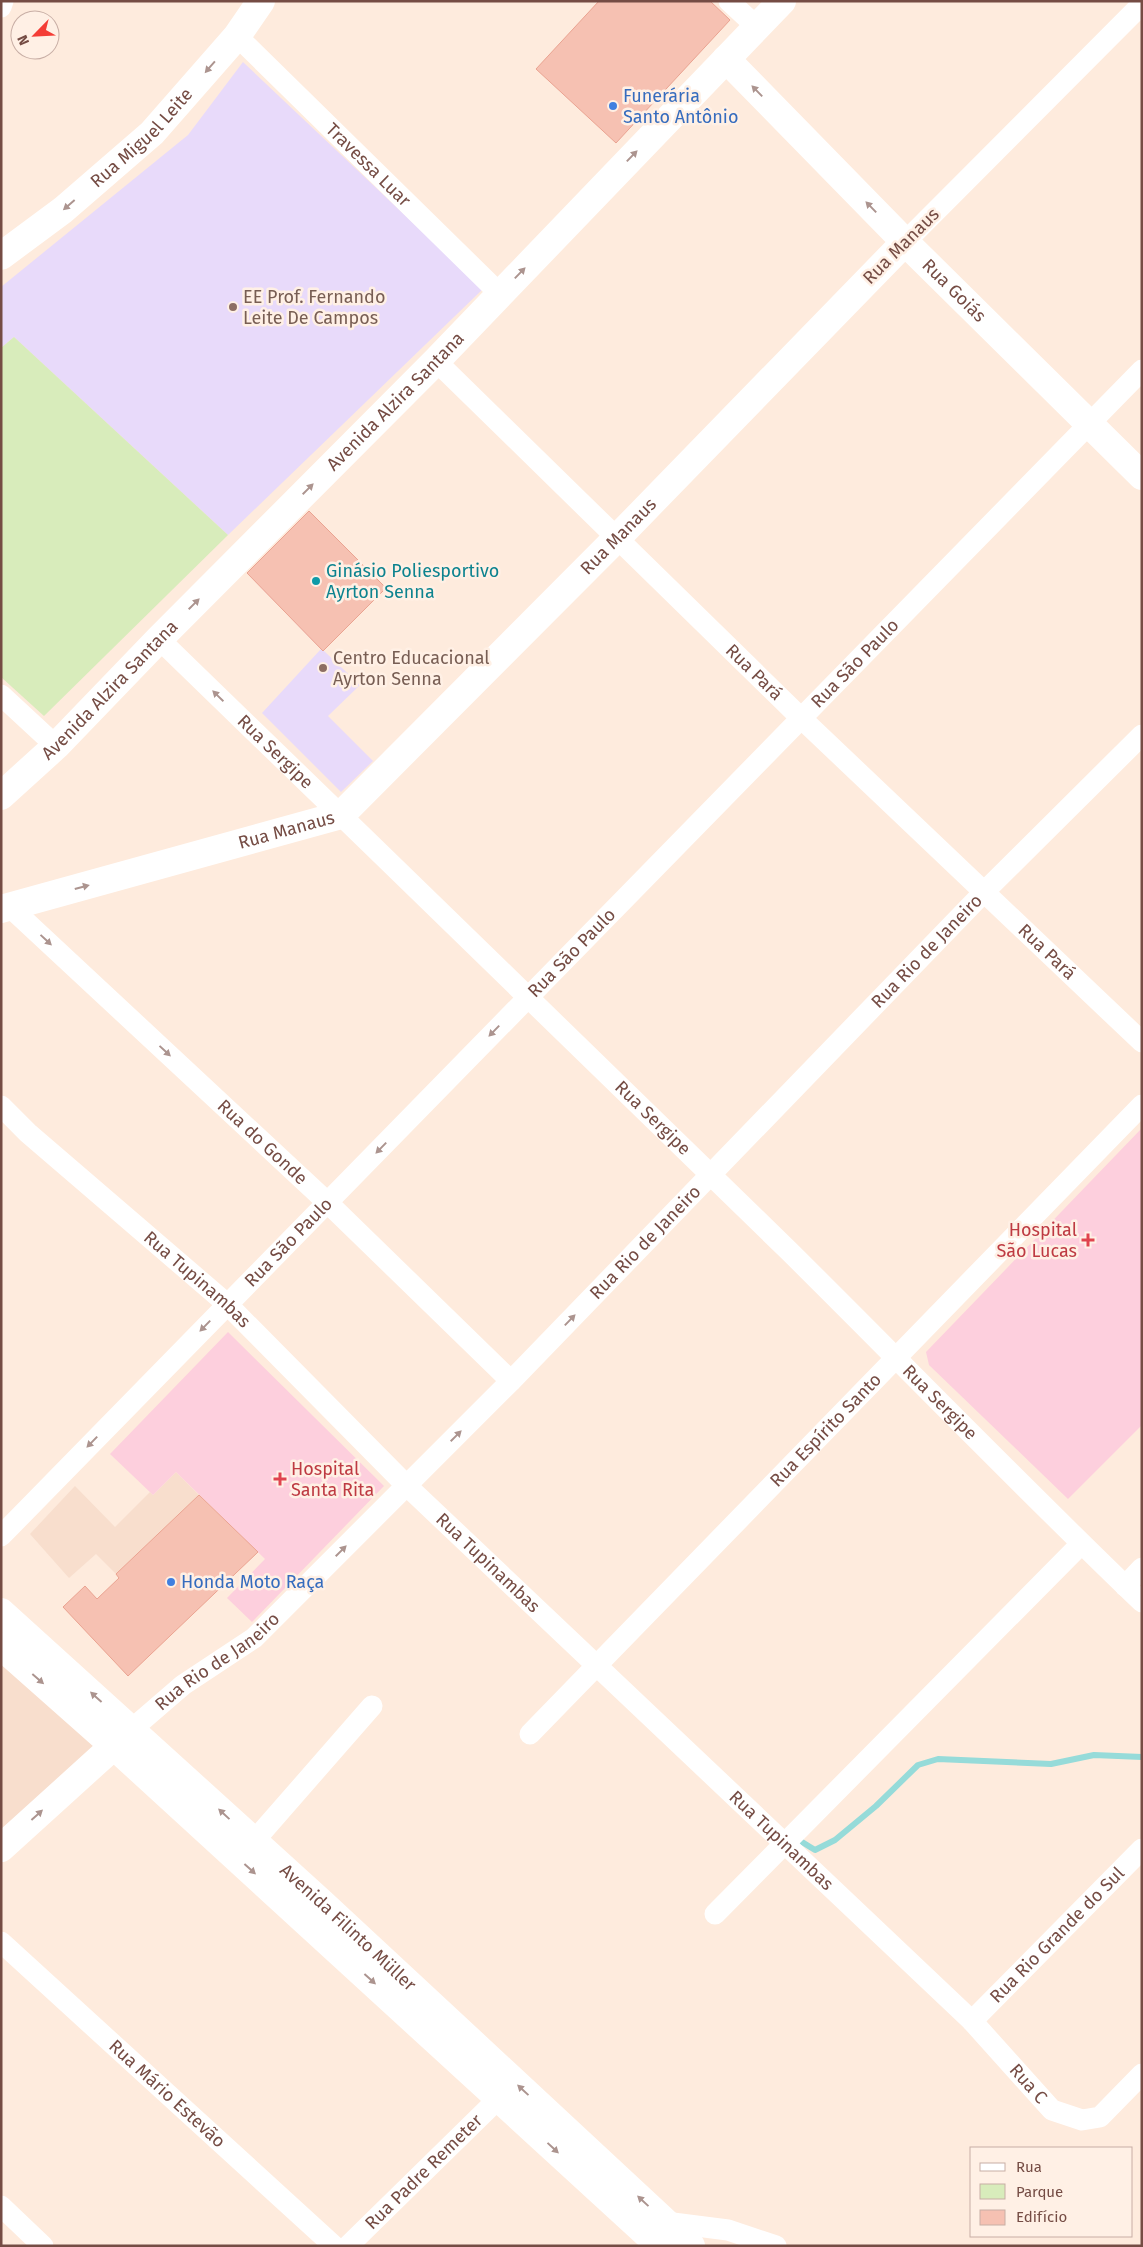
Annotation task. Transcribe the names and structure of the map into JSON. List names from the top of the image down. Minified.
{"streets":{"main road":["Rua Miguel Leite","Rua Manaus","Rua Goiás","Avenida Alzira Santana","Avenida Filinto Müller"],"street":["Travessa Luar","Rua São Paulo","Rua Pará","Rua Sergipe","Rua Rio de Janeiro","Rua do Gonde","Rua Tupinambas","Rua Espírito Santo","Rua Rio Grande do Sul","Rua C","Rua Mário Estevão","Rua Padre Remeter"]},"crossings":[["Rua Miguel Leite","Travessa Luar"],["Travessa Luar","Avenida Alzira Santana"],["Rua Manaus","Rua Goiás"],["Rua Manaus","Rua Pará"],["Rua Manaus","Rua Sergipe"],["Rua Manaus","Rua do Gonde"],["Rua Goiás","Avenida Alzira Santana"],["Rua Goiás","Rua São Paulo"],["Avenida Alzira Santana","Rua Pará"],["Avenida Alzira Santana","Rua Sergipe"],["Rua São Paulo","Rua Pará"],["Rua São Paulo","Rua Sergipe"],["Rua São Paulo","Rua do Gonde"],["Rua São Paulo","Rua Tupinambas"],["Rua Pará","Rua Rio de Janeiro"],["Rua Sergipe","Rua Rio de Janeiro"],["Rua Sergipe","Rua Espírito Santo"],["Rua Rio de Janeiro","Rua do Gonde"],["Rua Rio de Janeiro","Rua Tupinambas"],["Rua Rio de Janeiro","Avenida Filinto Müller"],["Rua Tupinambas","Rua Espírito Santo"],["Rua Tupinambas","Rua Rio Grande do Sul"],["Rua Tupinambas","Rua C"],["Avenida Filinto Müller","Rua Padre Remeter"],["Rua Rio Grande do Sul","Rua C"]],"one_way":["Rua Miguel Leite","Rua Goiás","Avenida Alzira Santana","Rua São Paulo","Rua Rio de Janeiro","Rua do Gonde"],"places":{"other":["Funerária Santo Antônio","EE Prof. Fernando Leite De Campos","Ginásio Poliesportivo Ayrton Senna","Centro Educacional Ayrton Senna","Honda Moto Raça"],"health":["Hospital São Lucas","Hospital Santa Rita"]},"legend":["Rua","Parque","Edifício"],"north":"bottom left"}
